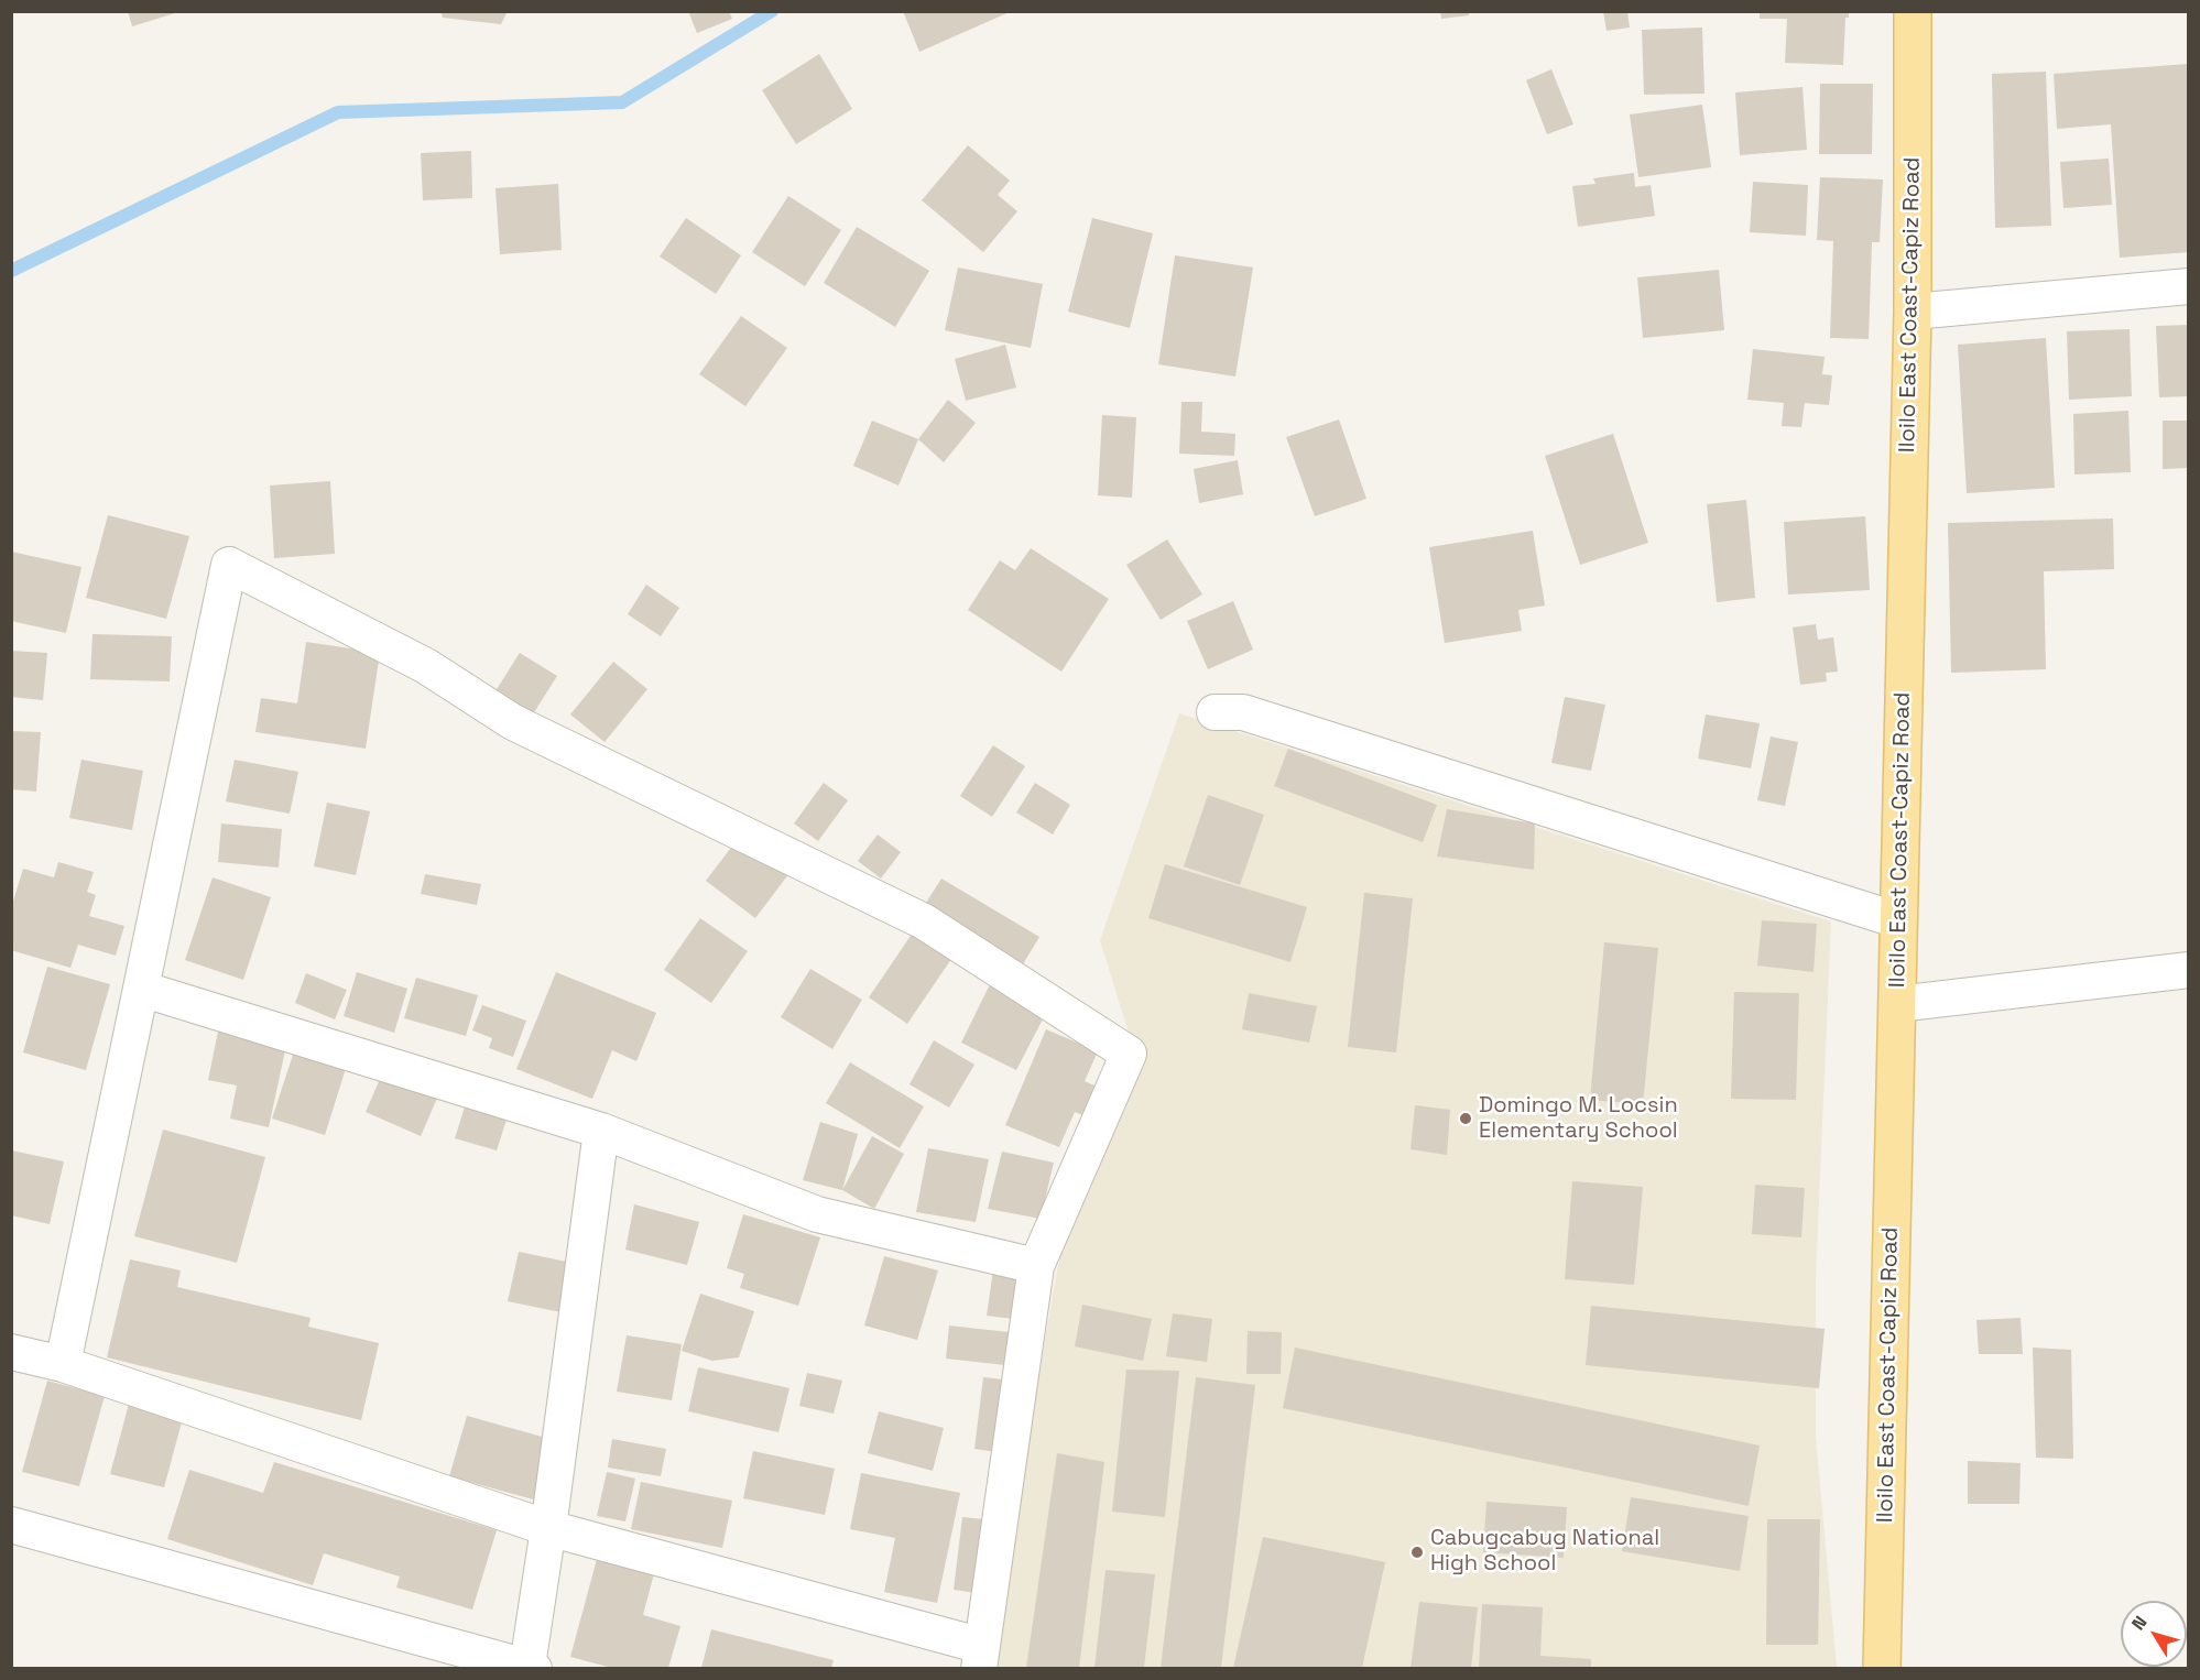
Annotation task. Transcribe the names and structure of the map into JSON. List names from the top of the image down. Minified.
{"streets":{"main road":["Iloilo East Coast-Capiz Road"]},"places":["Domingo M. Locsin Elementary School","Cabugcabug National High School"],"north":"top left"}
